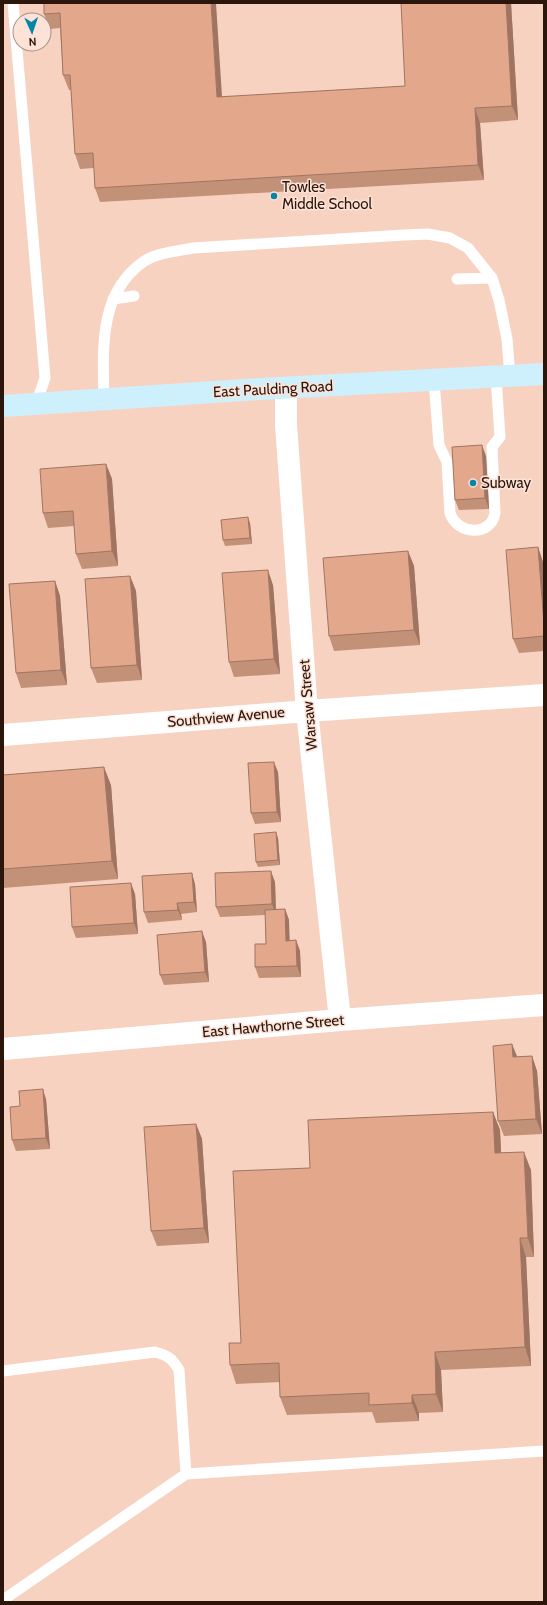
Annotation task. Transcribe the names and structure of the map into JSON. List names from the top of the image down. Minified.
{"streets":{"main road":["East Paulding Road"],"street":["Warsaw Street","Southview Avenue","East Hawthorne Street"]},"crossings":[["East Paulding Road","Warsaw Street"],["Warsaw Street","Southview Avenue"],["Warsaw Street","East Hawthorne Street"]],"places":["Towles Middle School","Subway"],"north":"bottom"}
